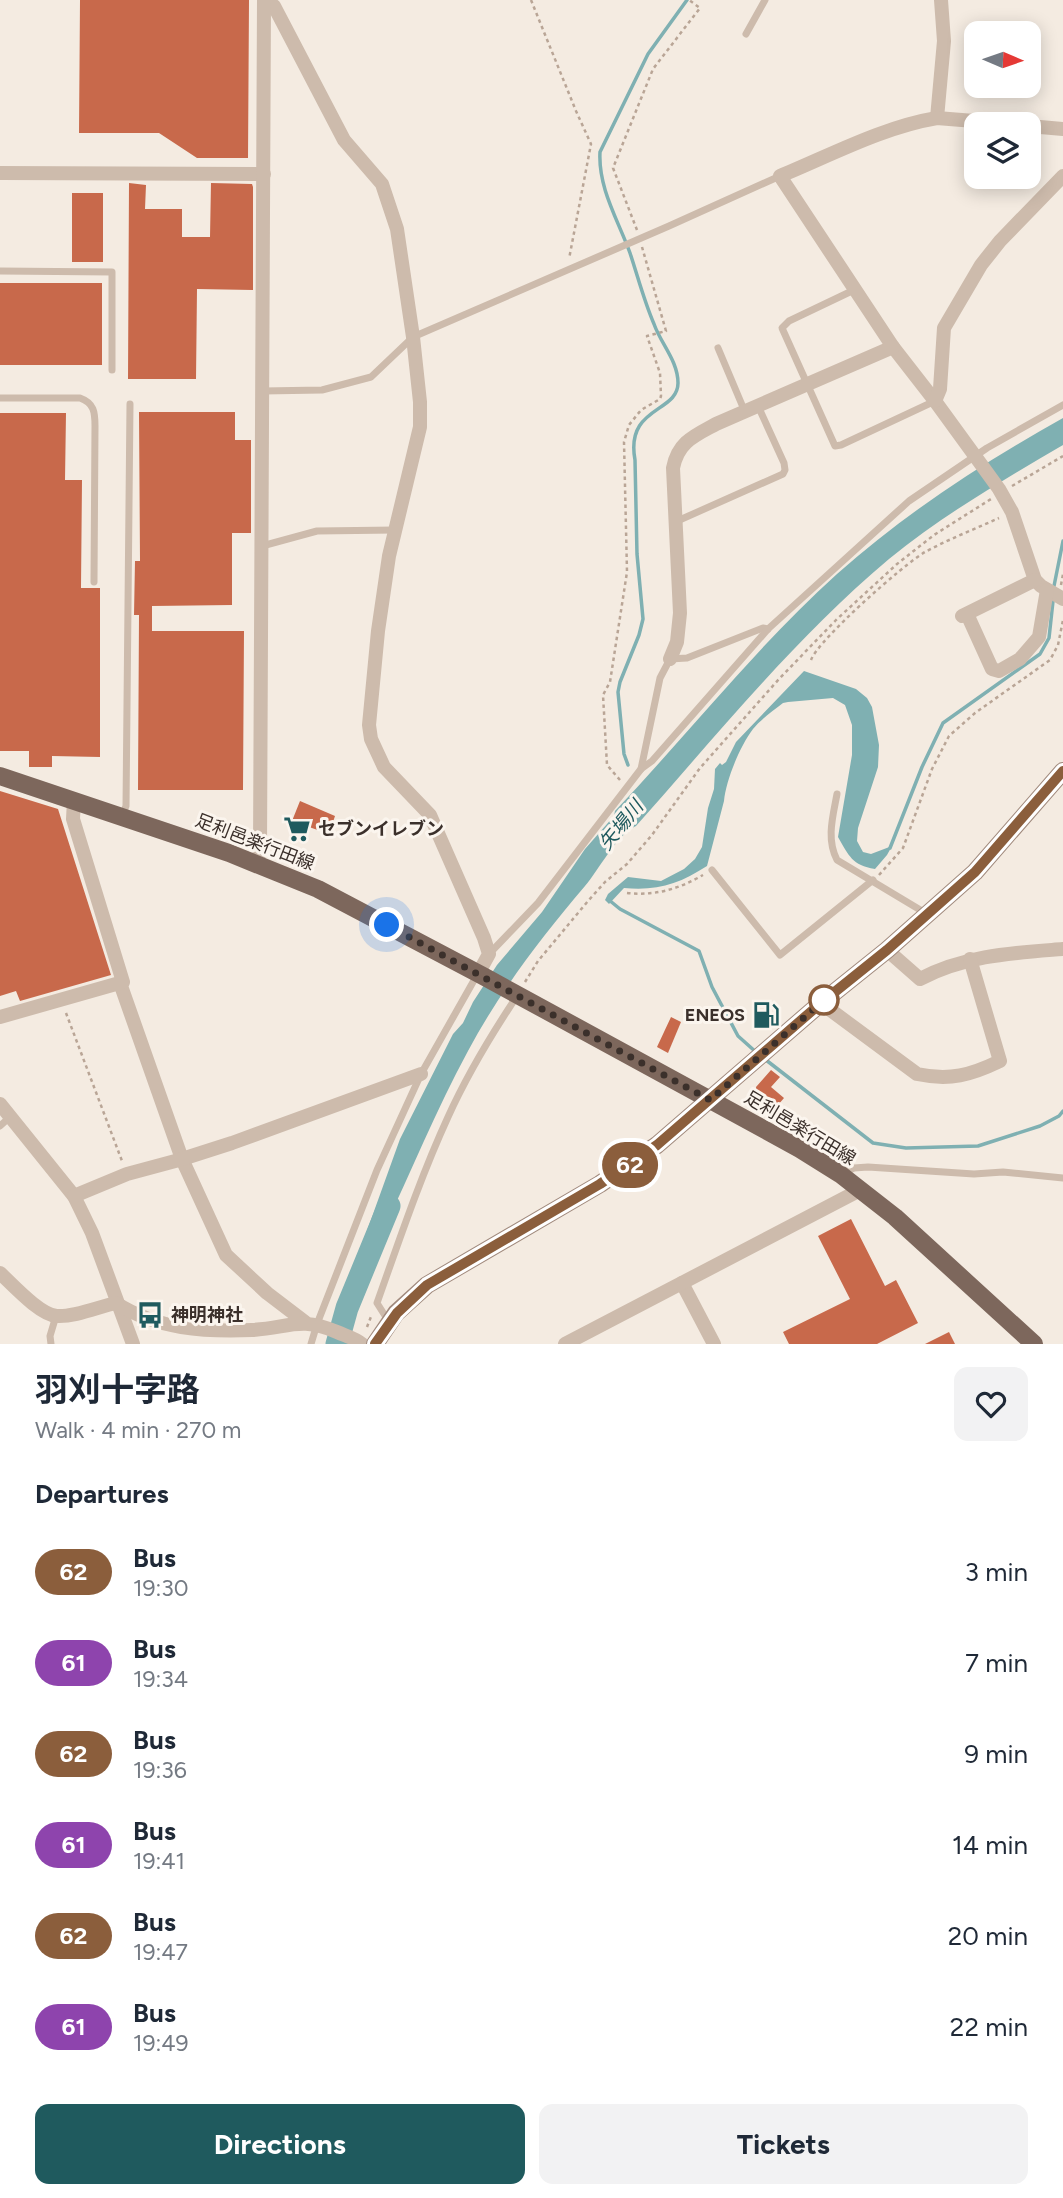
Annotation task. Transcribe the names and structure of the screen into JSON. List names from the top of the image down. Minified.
{"streets":{"main road":["足利邑楽行田線"]},"water":["矢場川"],"places":{"supermarket":["セブンイレブン"],"fuel station":["ENEOS"],"bus stop":["神明神社"]},"lines":["bus line 62"],"north":"right","page":{"on_map":"62","heading":[["羽刈十字路","Walk · 4 min · 270 m"],"Departures"],"list":[{"mark":"62","name":"Bus","note":"19:30","value":"3 min"},{"mark":"61","name":"Bus","note":"19:34","value":"7 min"},{"mark":"62","name":"Bus","note":"19:36","value":"9 min"},{"mark":"61","name":"Bus","note":"19:41","value":"14 min"},{"mark":"62","name":"Bus","note":"19:47","value":"20 min"},{"mark":"61","name":"Bus","note":"19:49","value":"22 min"}],"buttons":["Directions","Tickets"]}}
